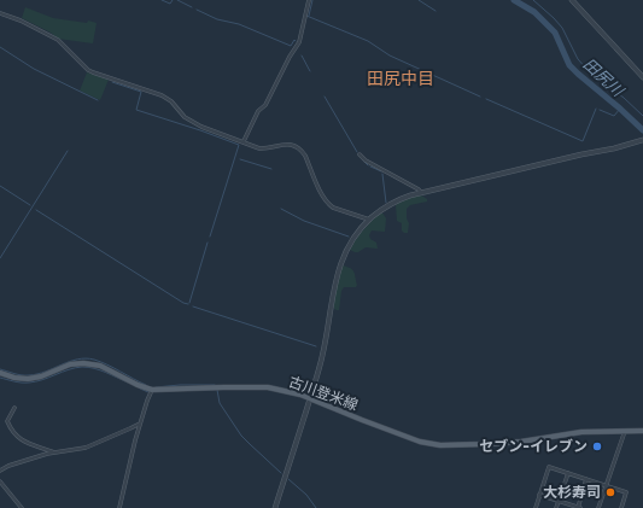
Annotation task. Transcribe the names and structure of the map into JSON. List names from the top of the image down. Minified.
{"streets":{"main road":["古川登米線"]},"districts":["田尻中目"],"water":["田尻川"],"places":["セブン-イレブン","大杉寿司"]}
